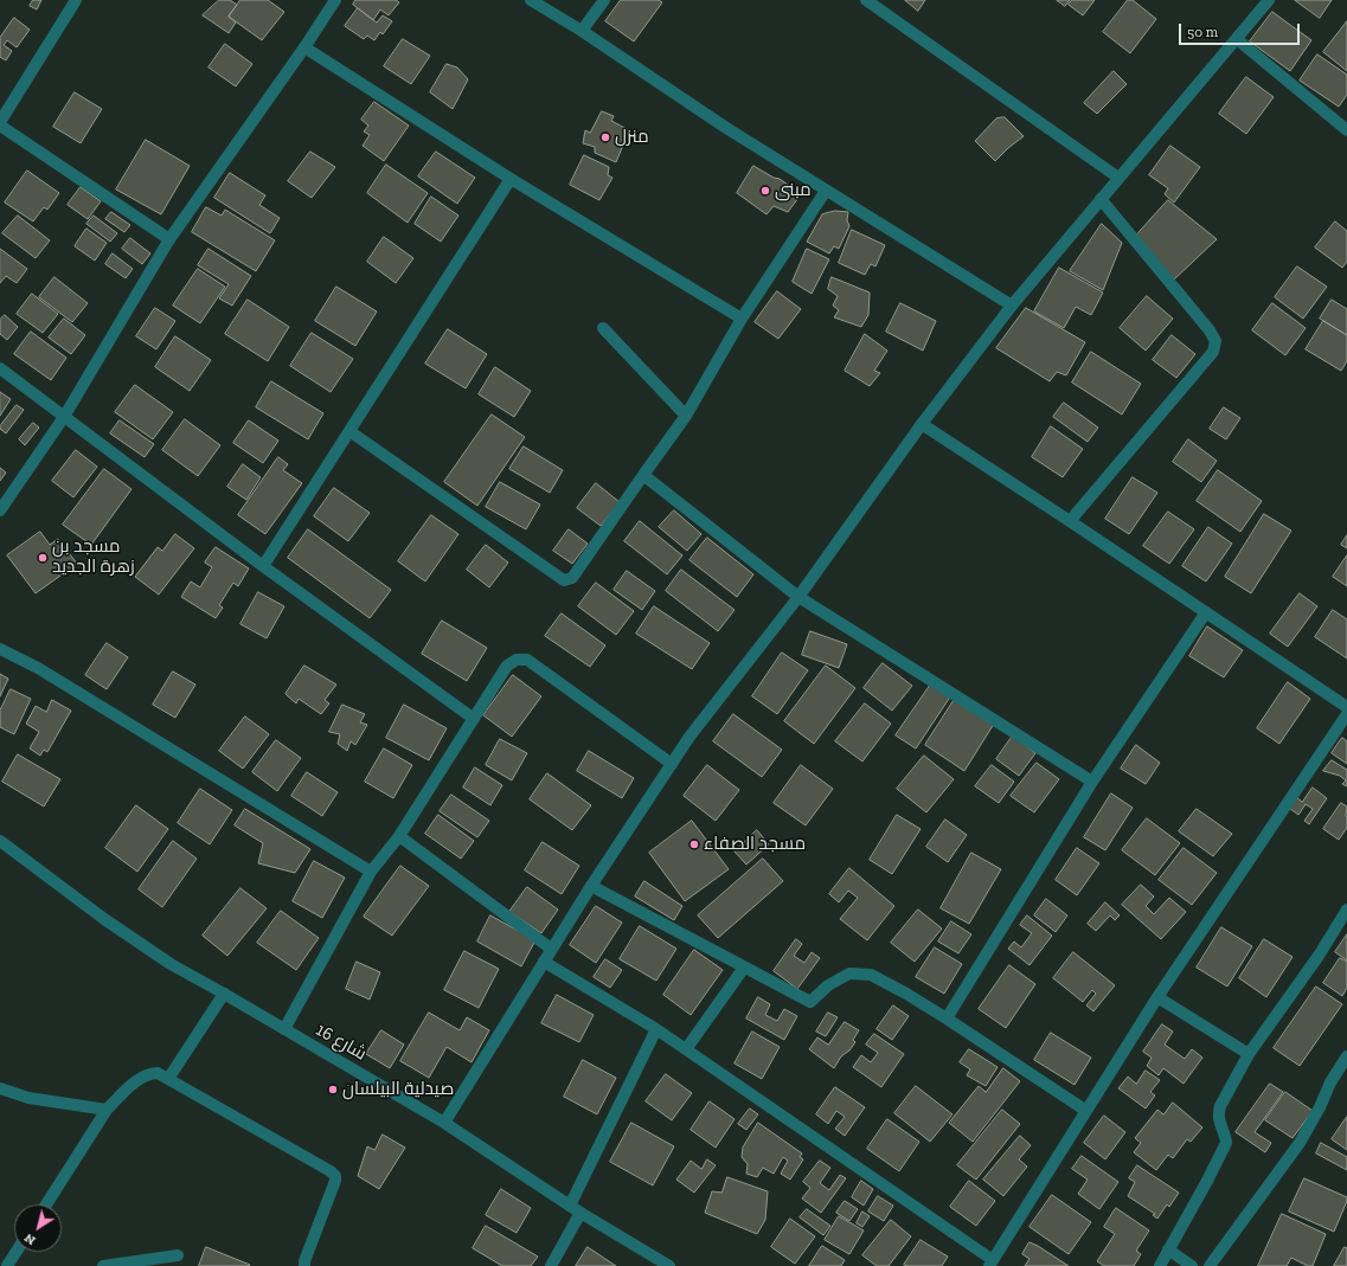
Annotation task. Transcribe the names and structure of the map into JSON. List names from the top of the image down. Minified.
{"streets":{"street":["شارع 16"]},"places":["منزل","مبنى","مسجد بن زهرة الجديد","مسجد الصفاء","صيدلية البيلسان"],"scale_bar":"50 m","north":"bottom left"}
